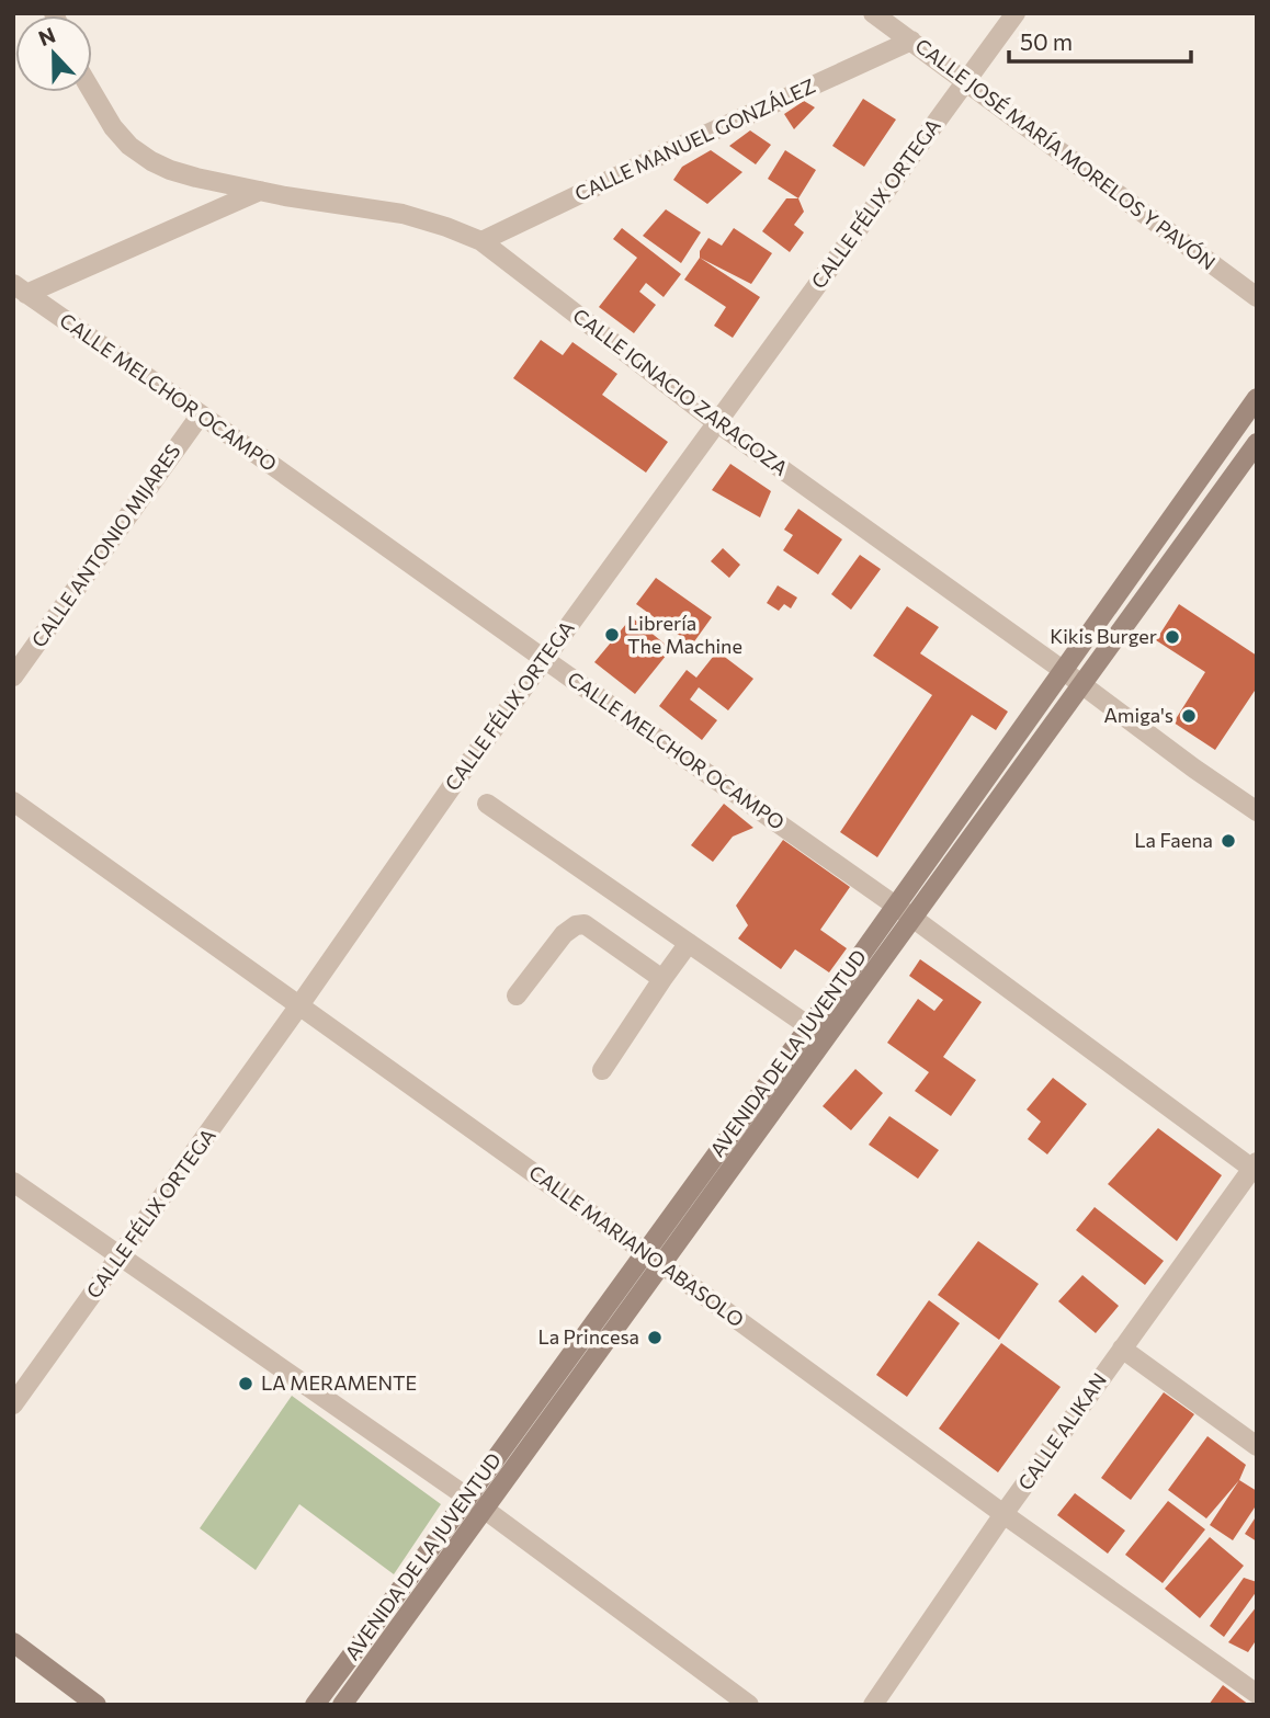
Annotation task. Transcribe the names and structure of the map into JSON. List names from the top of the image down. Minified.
{"streets":{"street":["CALLE MANUEL GONZÁLEZ","CALLE JOSÉ MARÍA MORELOS Y PAVÓN","CALLE FÉLIX ORTEGA","CALLE MELCHOR OCAMPO","CALLE IGNACIO ZARAGOZA","CALLE ANTONIO MIJARES","AVENIDA DE LA JUVENTUD","CALLE MARIANO ABASOLO","CALLE ALIKAN"]},"crossings":[["CALLE MANUEL GONZÁLEZ","CALLE JOSÉ MARÍA MORELOS Y PAVÓN"],["CALLE MANUEL GONZÁLEZ","CALLE IGNACIO ZARAGOZA"],["CALLE JOSÉ MARÍA MORELOS Y PAVÓN","CALLE FÉLIX ORTEGA"],["CALLE FÉLIX ORTEGA","CALLE MELCHOR OCAMPO"],["CALLE FÉLIX ORTEGA","CALLE IGNACIO ZARAGOZA"],["CALLE FÉLIX ORTEGA","CALLE MARIANO ABASOLO"],["CALLE MELCHOR OCAMPO","CALLE ANTONIO MIJARES"],["CALLE MELCHOR OCAMPO","AVENIDA DE LA JUVENTUD"],["CALLE MELCHOR OCAMPO","CALLE ALIKAN"],["CALLE IGNACIO ZARAGOZA","AVENIDA DE LA JUVENTUD"],["AVENIDA DE LA JUVENTUD","CALLE MARIANO ABASOLO"],["CALLE MARIANO ABASOLO","CALLE ALIKAN"]],"places":["Librería The Machine","Kikis Burger","Amiga's","La Faena","La Princesa","LA MERAMENTE"],"scale_bar":"50 m","north":"top"}
